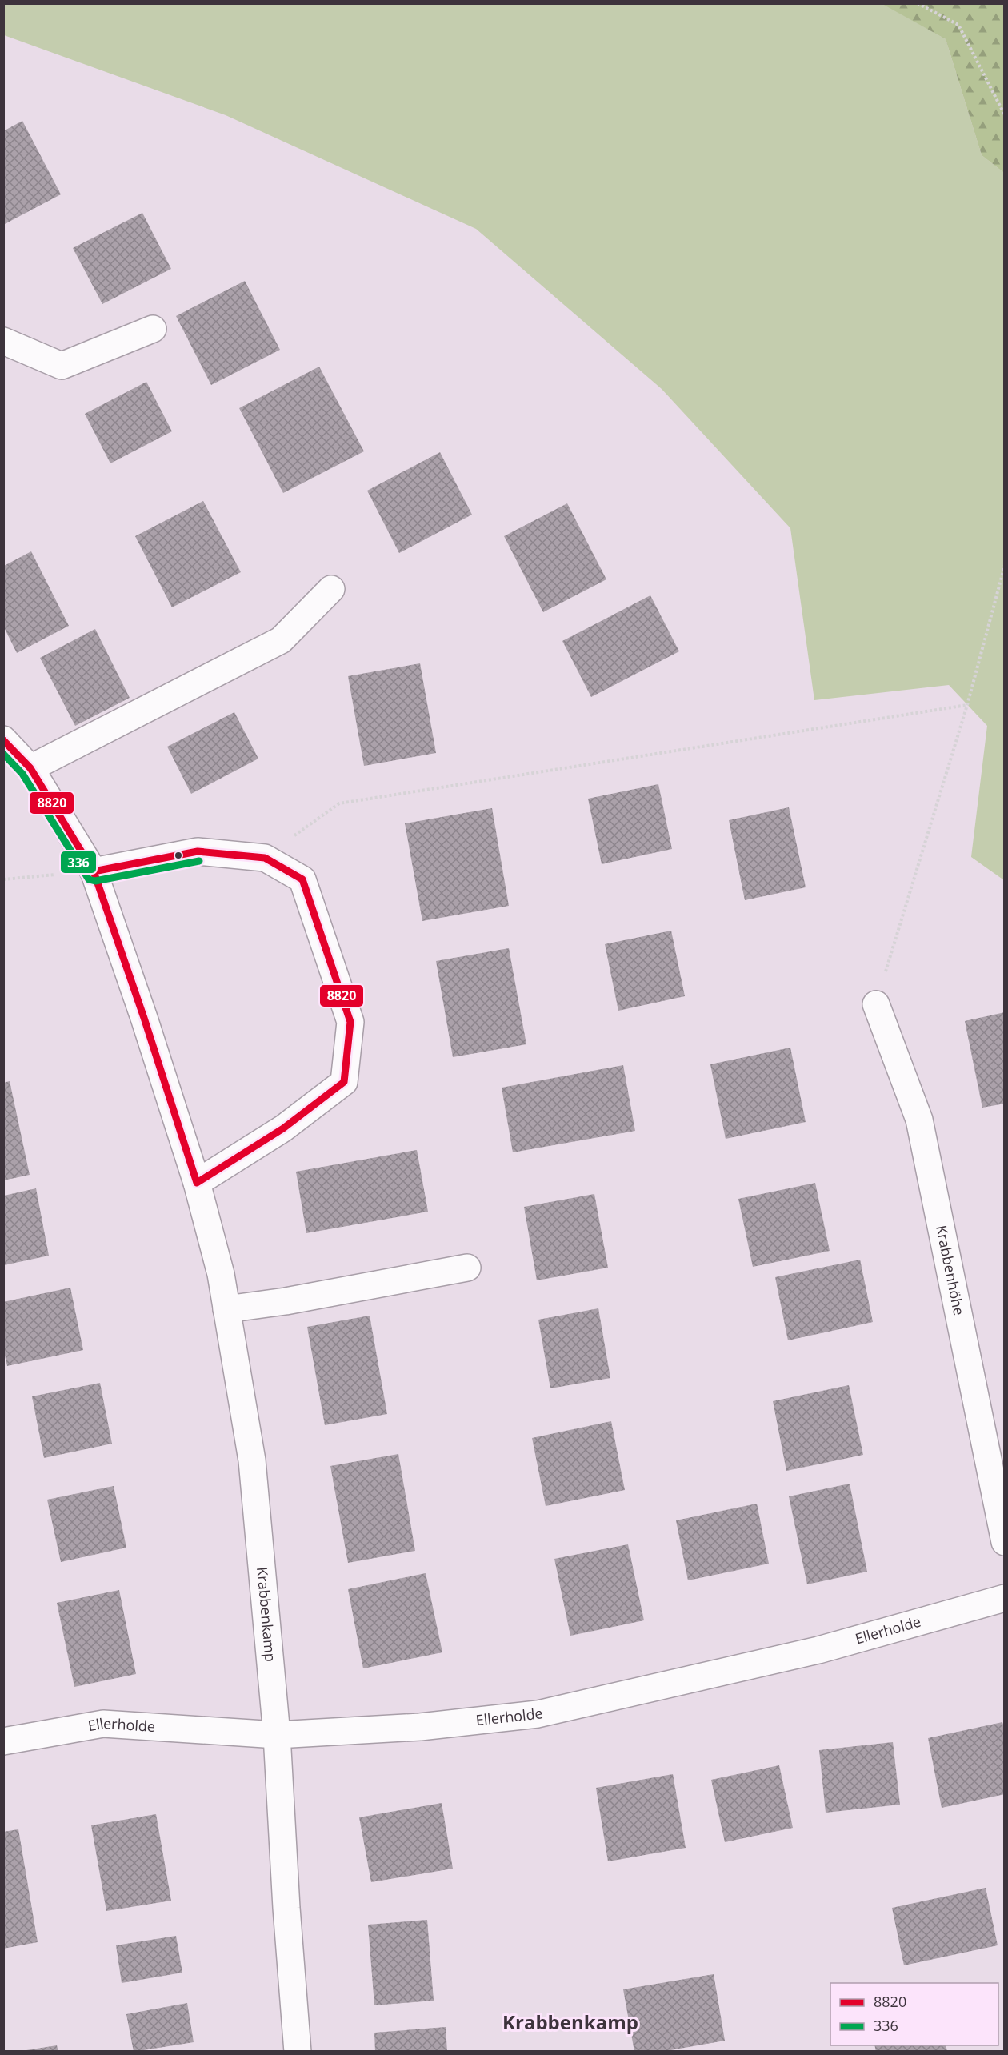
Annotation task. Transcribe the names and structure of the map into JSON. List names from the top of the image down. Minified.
{"streets":{"street":["Krabbenhöhe","Krabbenkamp","Ellerholde"]},"crossings":[["Krabbenkamp","Ellerholde"]],"districts":["Krabbenkamp"],"lines":["transit line 8820","transit line 336"],"legend":["8820","336"]}
